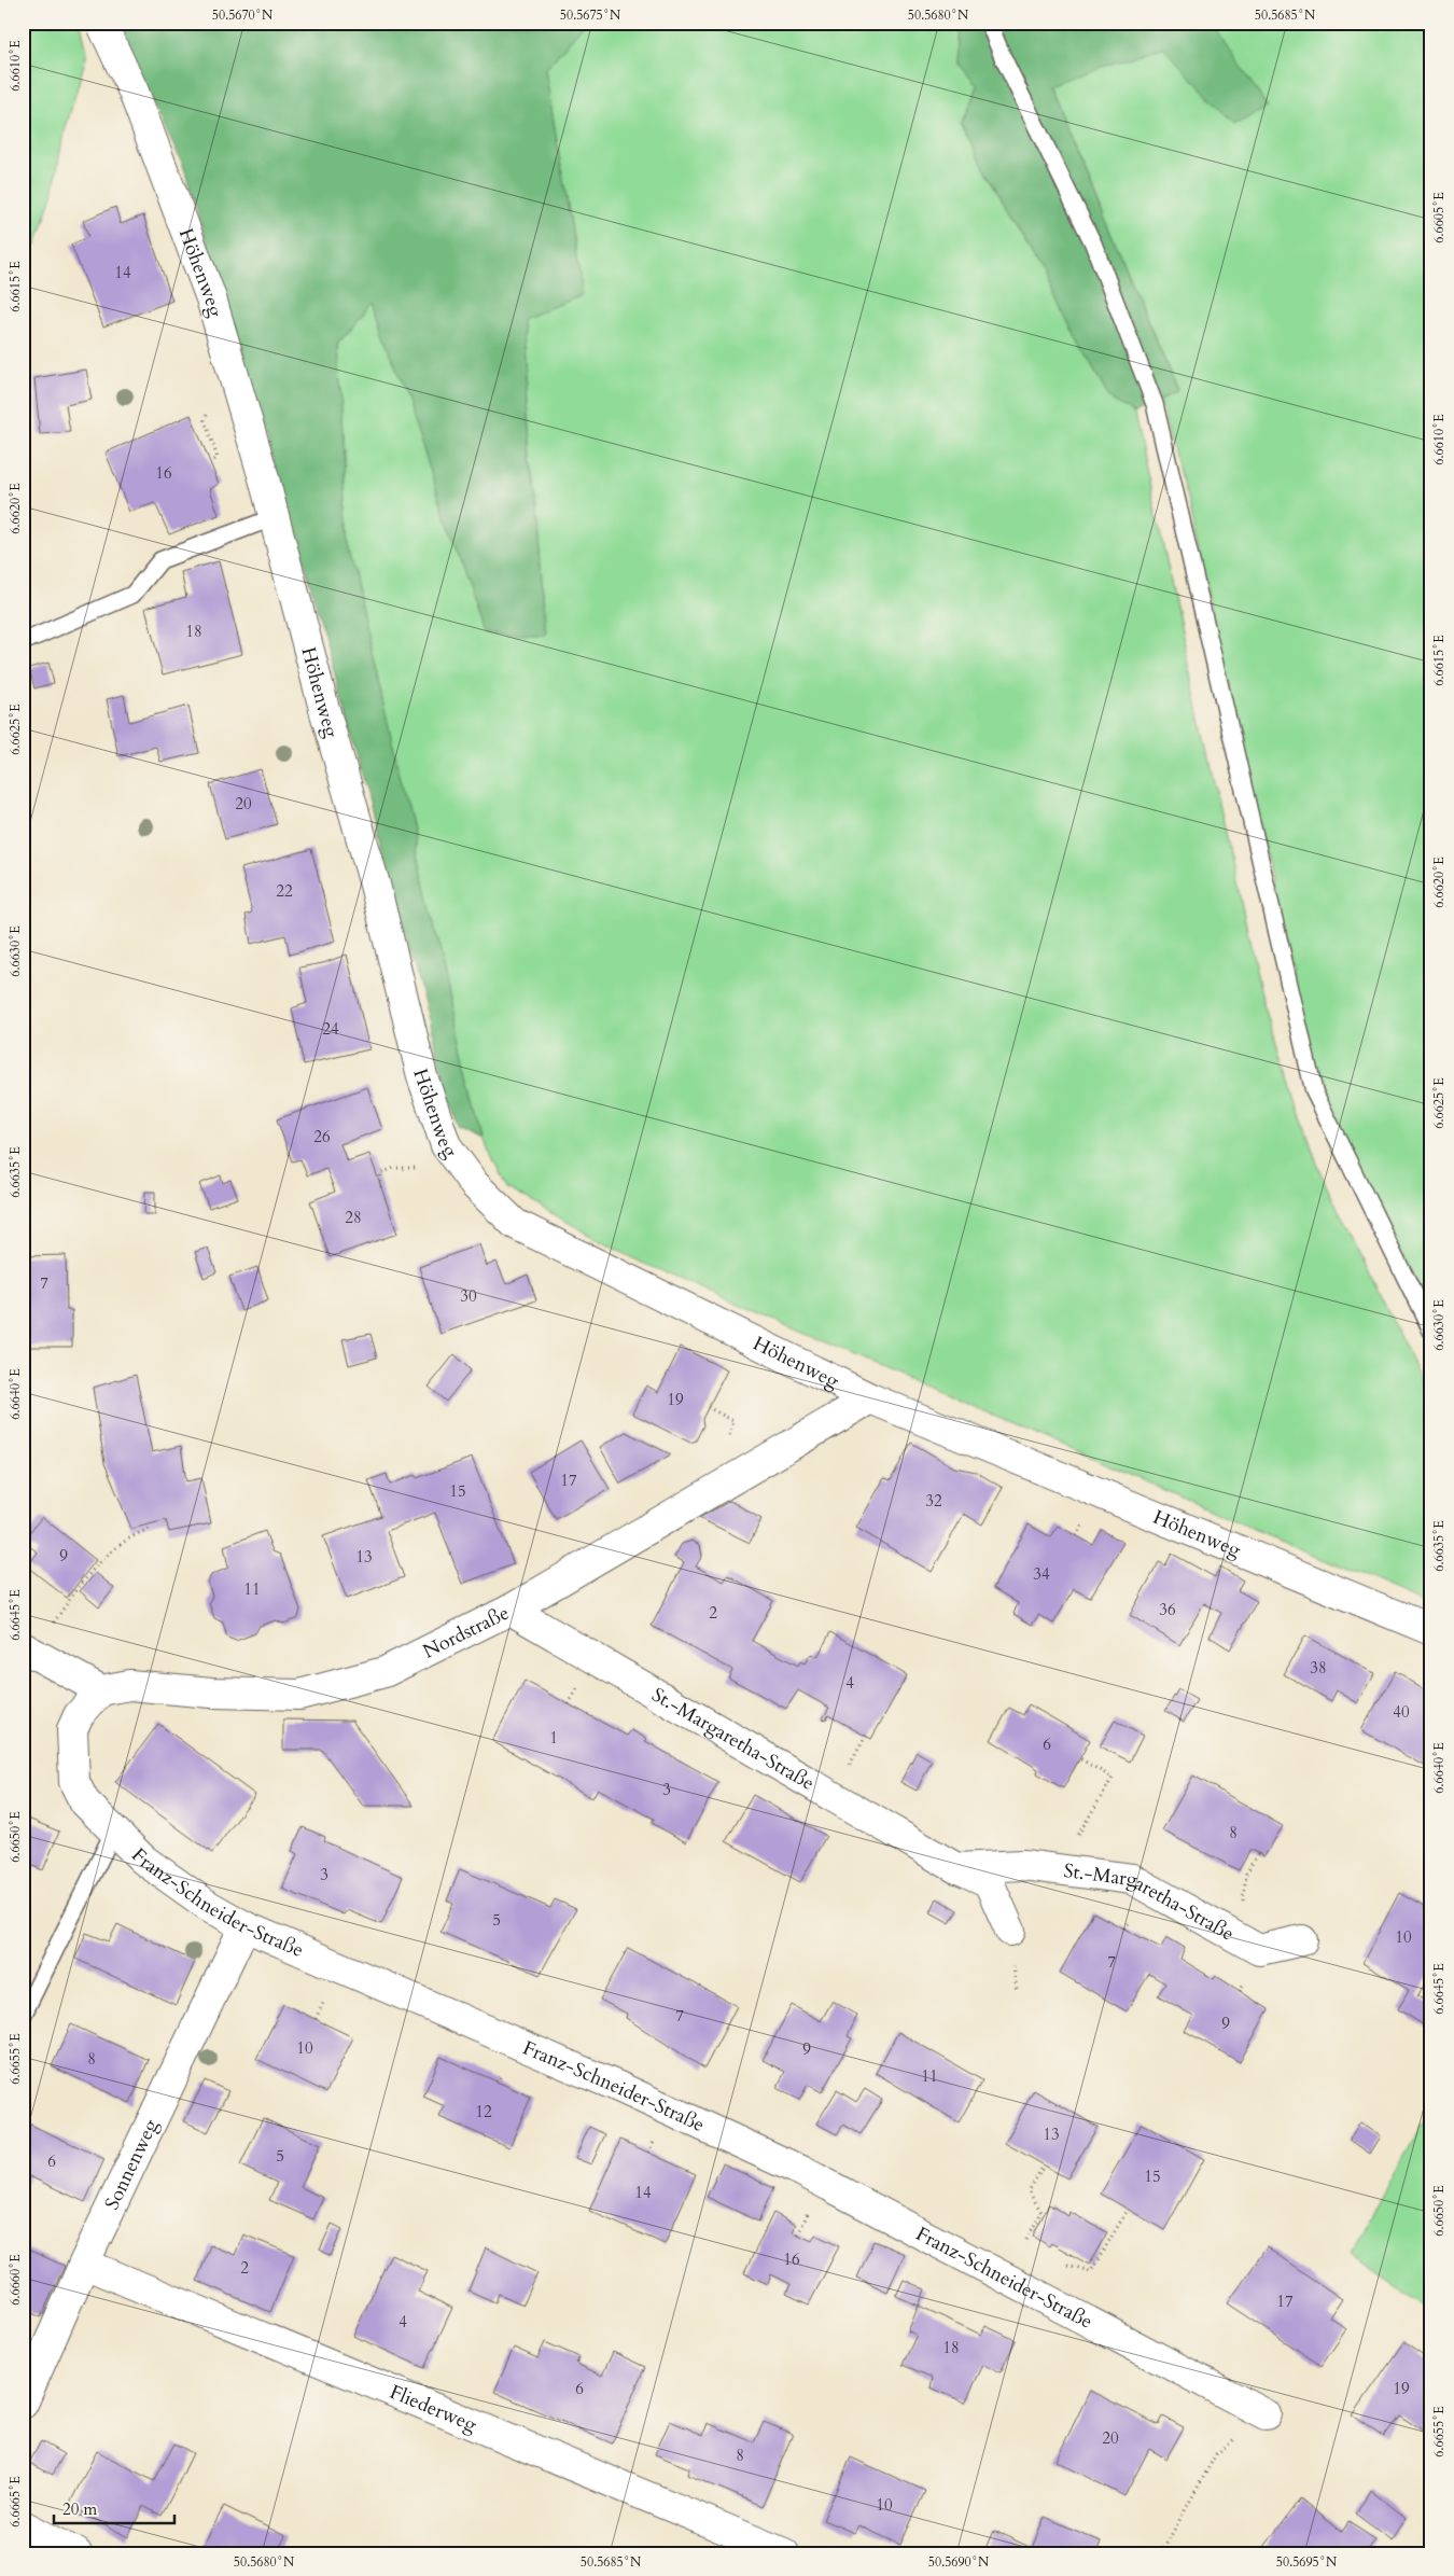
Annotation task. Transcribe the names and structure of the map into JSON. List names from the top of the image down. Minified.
{"streets":{"street":["Höhenweg","Nordstraße","St.-Margaretha-Straße","Franz-Schneider-Straße","Sonnenweg","Fliederweg"]},"crossings":[["Höhenweg","Nordstraße"],["Nordstraße","St.-Margaretha-Straße"],["Nordstraße","Franz-Schneider-Straße"],["Franz-Schneider-Straße","Sonnenweg"],["Sonnenweg","Fliederweg"]],"house_numbers":["14","16","18","20","22","24","26","28","7","30","19","17","15","32","9","13","34","11","36","2","38","4","40","1","6","3","8","3","5","10","7","7","9","10","9","8","11","12","13","5","6","15","14","16","2","17","4","18","6","19","20","8","10"],"scale_bar":"20 m","coordinates":["50.5670°N","50.5675°N","50.5680°N","50.5685°N","6.6610°E","6.6605°E","6.6615°E","6.6620°E","6.6625°E","6.6630°E","6.6635°E","6.6640°E","6.6645°E","6.6650°E","6.6655°E","6.6660°E","6.6665°E","50.5690°N","50.5695°N"]}
